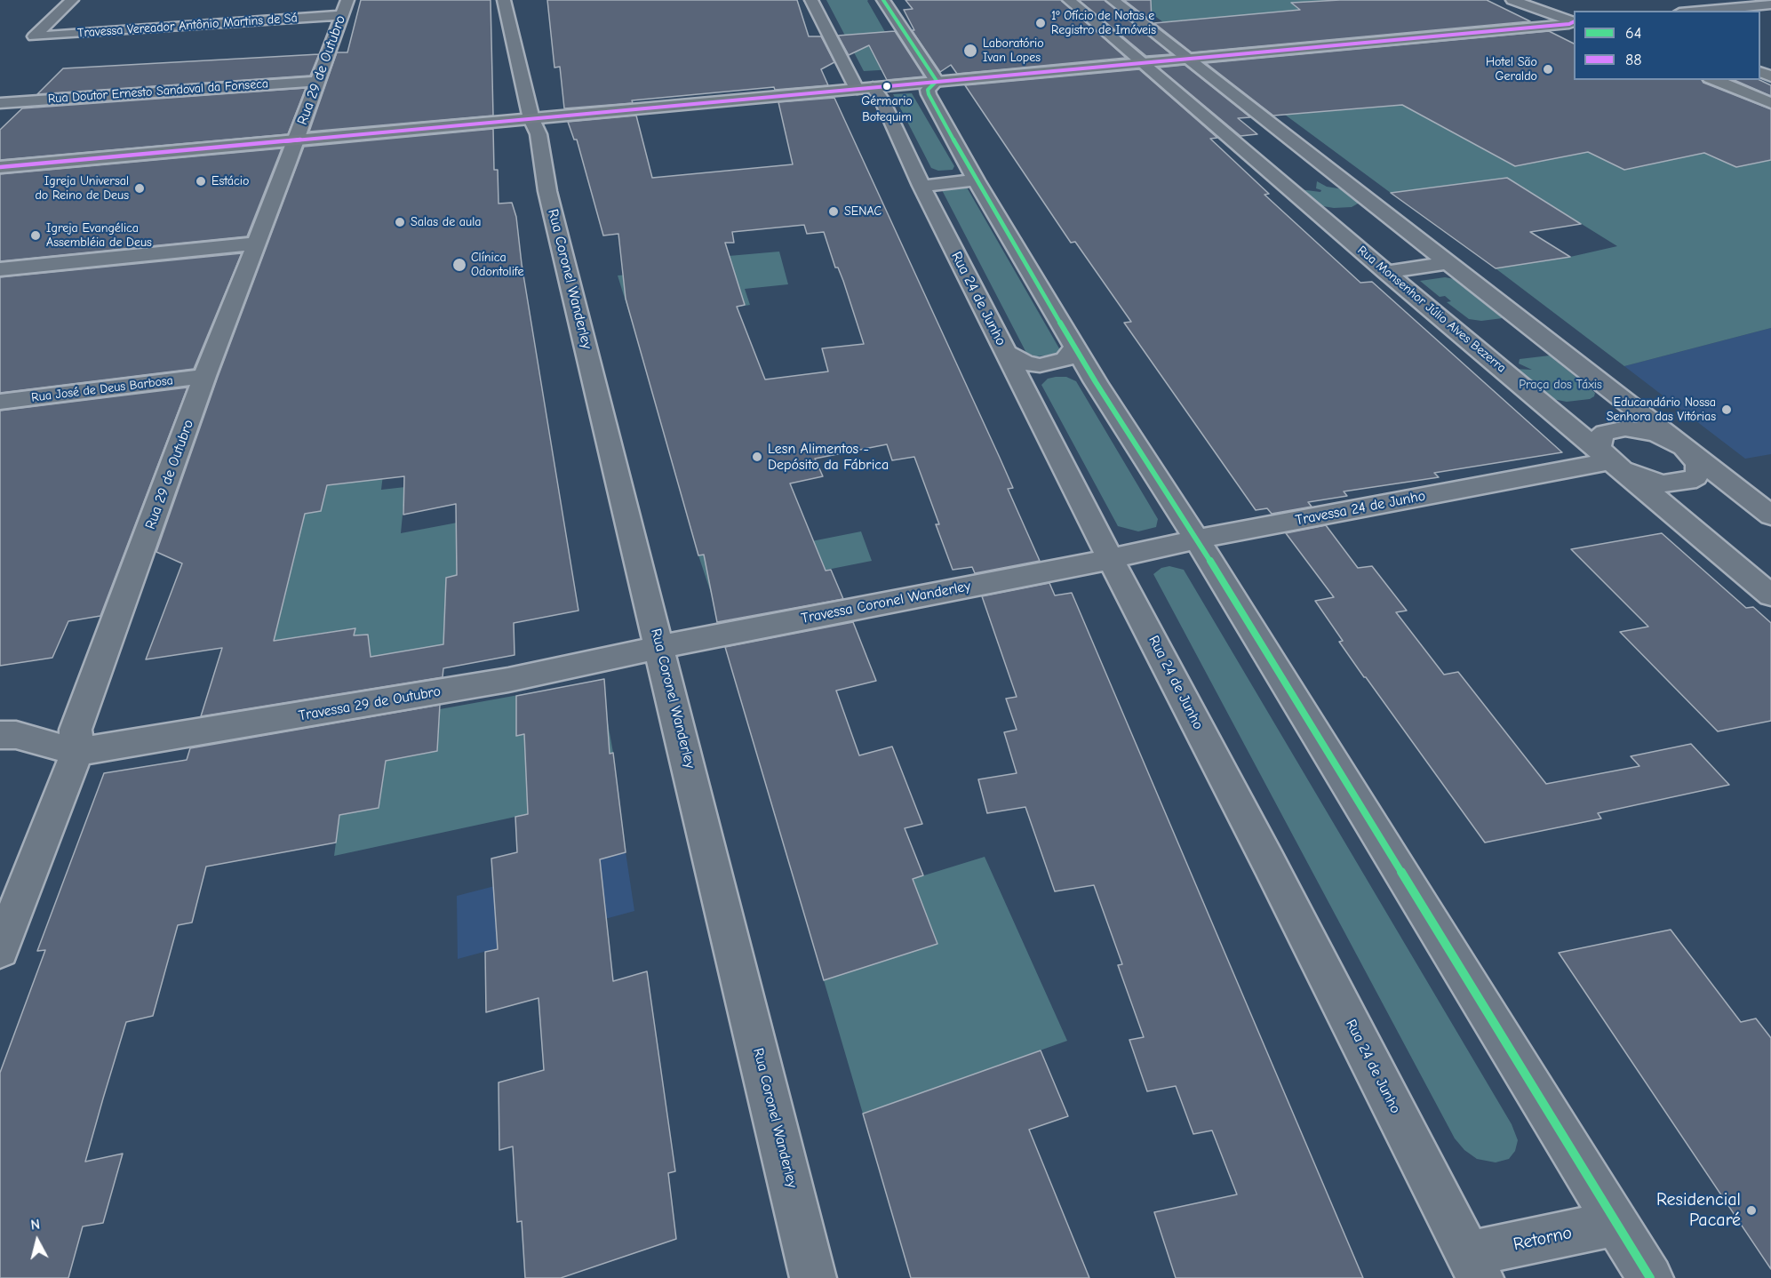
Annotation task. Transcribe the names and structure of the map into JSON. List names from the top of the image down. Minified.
{"streets":{"street":["Travessa Vereador Antônio Martins de Sá","Rua 29 de Outubro","Rua Doutor Ernesto Sandoval da Fonseca","Rua Coronel Wanderley","Rua 24 de Junho","Rua Monsenhor Júlio Alves Bezerra","Rua José de Deus Barbosa","Travessa 24 de Junho","Travessa Coronel Wanderley","Travessa 29 de Outubro","Retorno"]},"crossings":[["Travessa Vereador Antônio Martins de Sá","Rua 29 de Outubro"],["Rua 29 de Outubro","Rua Doutor Ernesto Sandoval da Fonseca"],["Rua 29 de Outubro","Rua José de Deus Barbosa"],["Rua 29 de Outubro","Travessa 29 de Outubro"],["Rua Coronel Wanderley","Travessa Coronel Wanderley"],["Rua Coronel Wanderley","Travessa 29 de Outubro"],["Rua 24 de Junho","Travessa 24 de Junho"],["Rua 24 de Junho","Travessa Coronel Wanderley"],["Rua 24 de Junho","Retorno"],["Rua Monsenhor Júlio Alves Bezerra","Travessa 24 de Junho"],["Travessa 24 de Junho","Travessa Coronel Wanderley"],["Travessa Coronel Wanderley","Travessa 29 de Outubro"]],"parks":["Praça dos Táxis"],"places":["1º Ofício de Notas e Registro de Imóveis","Laboratório Ivan Lopes","Hotel São Geraldo","Gérmario Botequim","Estácio","Igreja Universal do Reino de Deus","SENAC","Salas de aula","Igreja Evangélica Assembléia de Deus","Clínica Odontolife","Educandário Nossa Senhora das Vitórias","Lesn Alimentos - Depósito da Fábrica","Residencial Pacaré"],"lines":["transit line 64","transit line 88"],"legend":["64","88"],"north":"top"}
